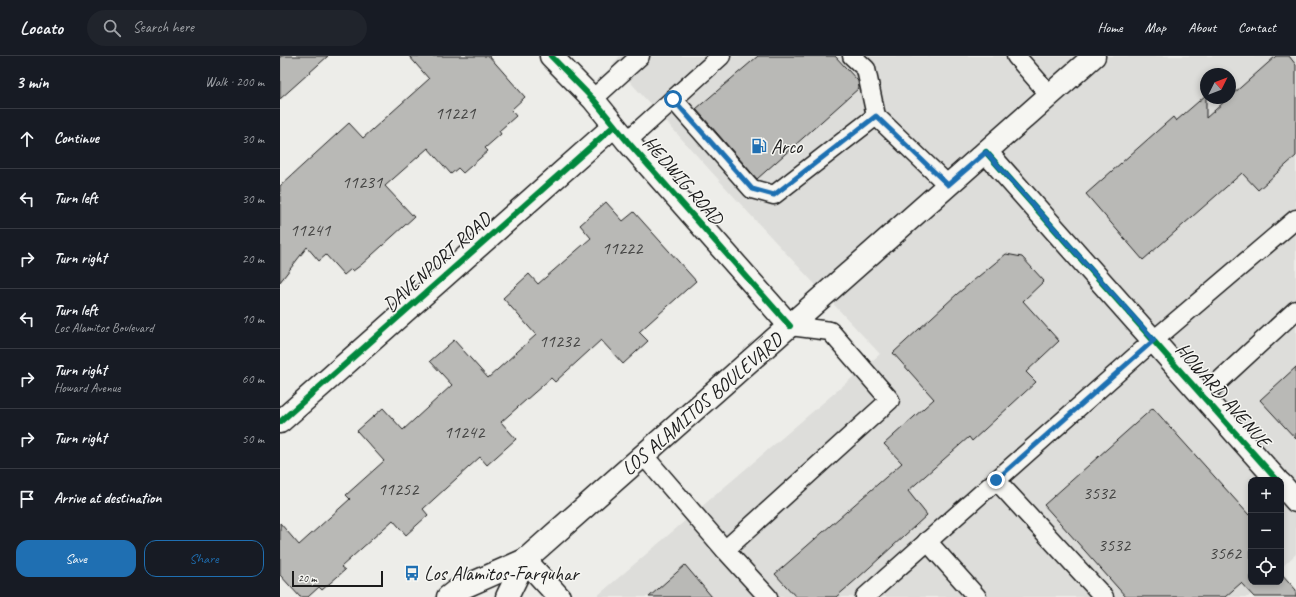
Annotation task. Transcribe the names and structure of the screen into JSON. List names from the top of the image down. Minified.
{"streets":{"street":["HEDWIG ROAD","DAVENPORT ROAD","HOWARD AVENUE","LOS ALAMITOS BOULEVARD"]},"crossings":[["HEDWIG ROAD","DAVENPORT ROAD"],["HEDWIG ROAD","LOS ALAMITOS BOULEVARD"],["HOWARD AVENUE","LOS ALAMITOS BOULEVARD"]],"places":{"fuel station":["Arco"],"bus stop":["Los Alamitos-Farquhar"]},"house_numbers":["11221","11231","11241","11222","11232","11242","11252","3532","3532","3562"],"scale_bar":"20 m","north":"top right","page":{"header":"Locato","search":"Search here","nav":["Home","Map","About","Contact"],"heading":["3 min","Walk · 200 m"],"list":[["Continue","30 m"],["Turn left","30 m"],["Turn right","20 m"],["Turn left","Los Alamitos Boulevard","10 m"],["Turn right","Howard Avenue","60 m"],["Turn right","50 m"],"Arrive at destination"],"map_buttons":["+","−"],"buttons":["Save","Share"],"scale":"20 m"}}
